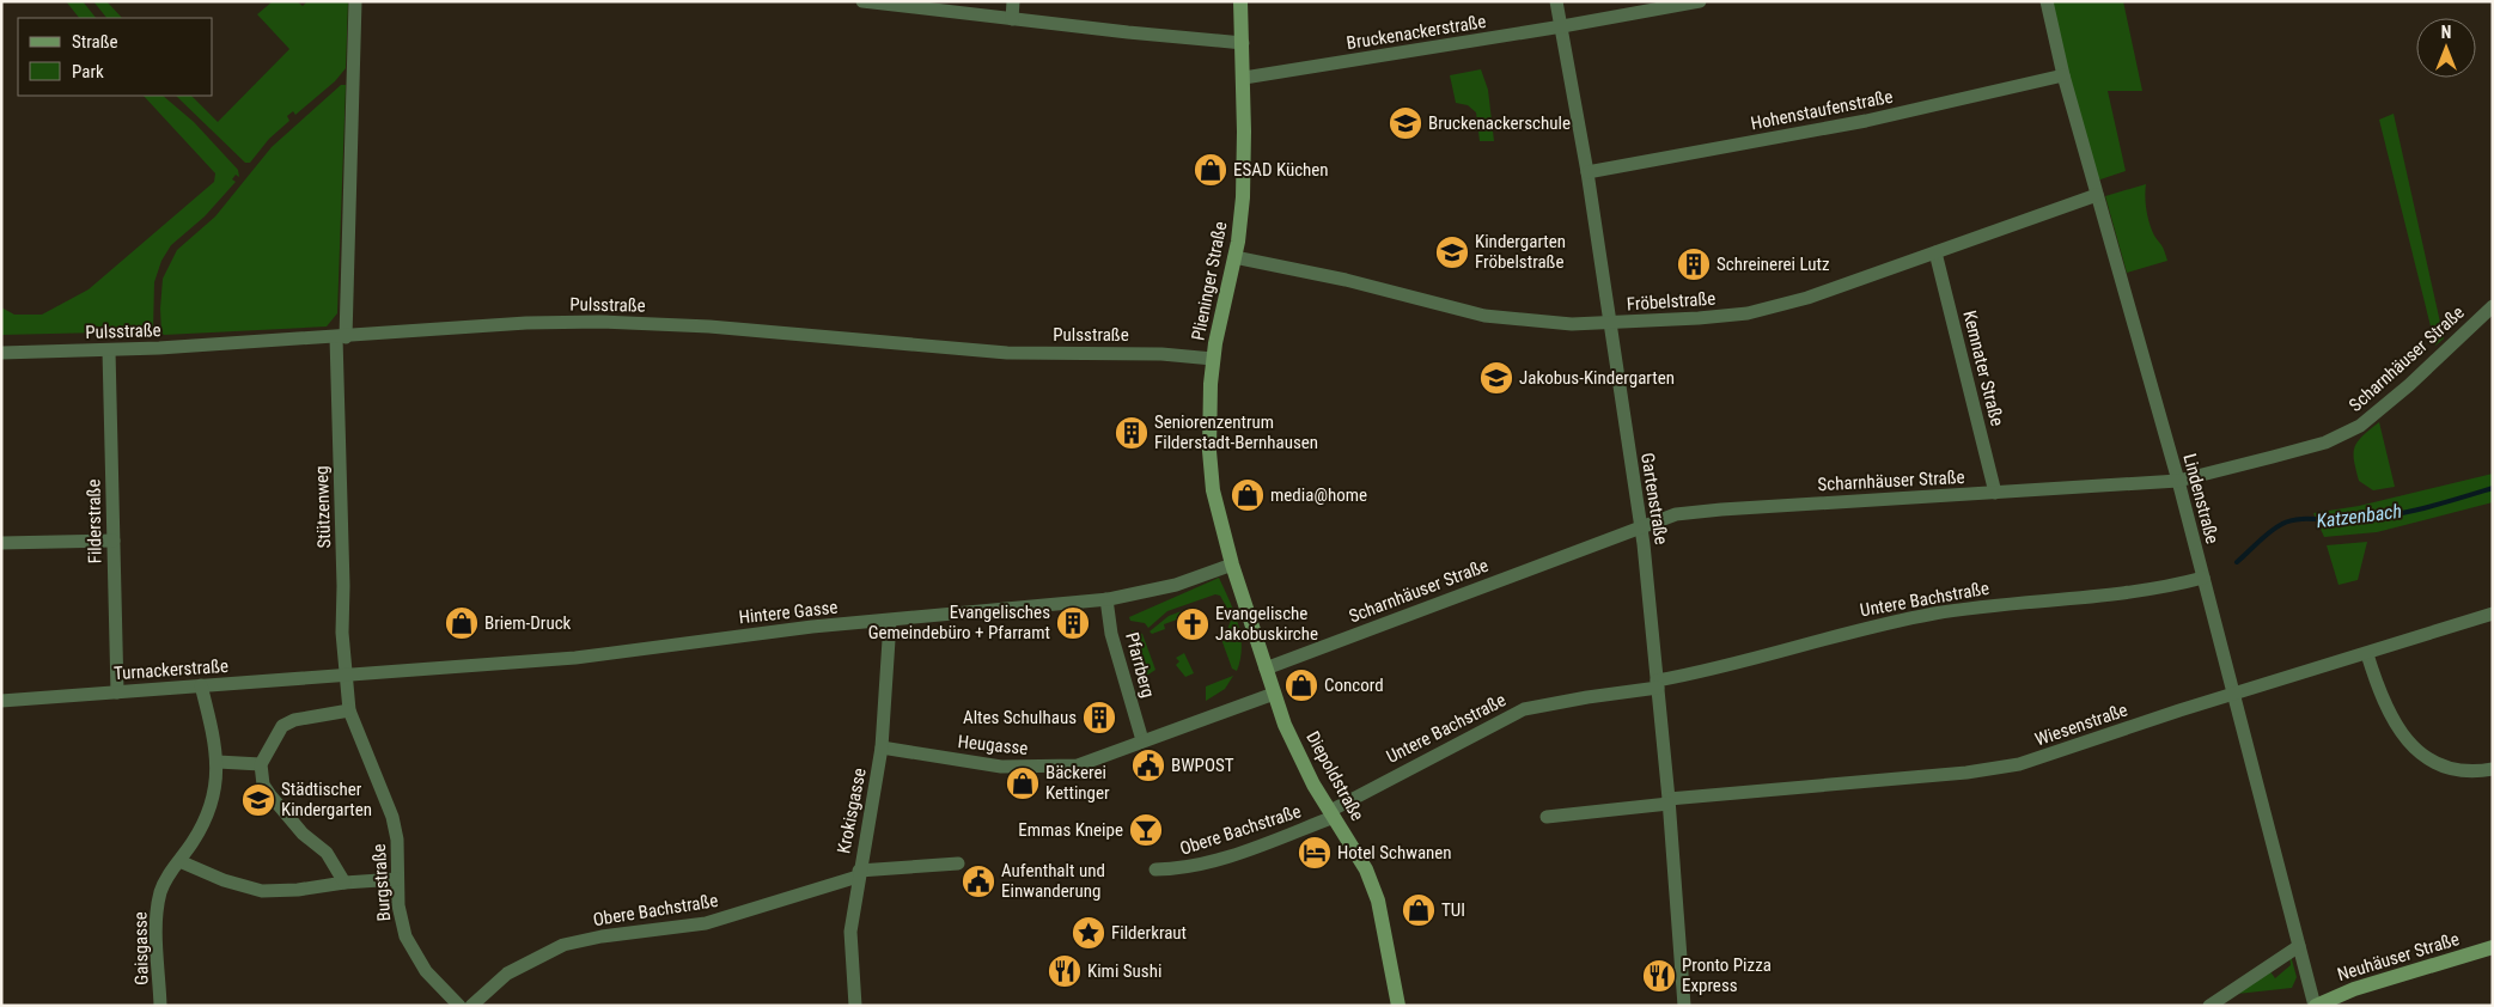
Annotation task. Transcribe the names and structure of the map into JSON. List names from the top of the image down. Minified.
{"streets":{"main road":["Plieninger Straße","Diepoldstraße","Neuhäuser Straße"],"street":["Bruckenackerstraße","Hohenstaufenstraße","Fröbelstraße","Pulsstraße","Scharnhäuser Straße","Kemnater Straße","Gartenstraße","Lindenstraße","Stützenweg","Filderstraße","Untere Bachstraße","Hintere Gasse","Pfarrberg","Turnackerstraße","Wiesenstraße","Heugasse","Krokisgasse","Obere Bachstraße","Burgstraße","Gaisgasse"]},"crossings":[["Bruckenackerstraße","Plieninger Straße"],["Bruckenackerstraße","Gartenstraße"],["Hohenstaufenstraße","Gartenstraße"],["Hohenstaufenstraße","Lindenstraße"],["Plieninger Straße","Fröbelstraße"],["Plieninger Straße","Pulsstraße"],["Plieninger Straße","Hintere Gasse"],["Plieninger Straße","Diepoldstraße"],["Fröbelstraße","Kemnater Straße"],["Fröbelstraße","Gartenstraße"],["Fröbelstraße","Lindenstraße"],["Pulsstraße","Stützenweg"],["Pulsstraße","Filderstraße"],["Scharnhäuser Straße","Kemnater Straße"],["Scharnhäuser Straße","Gartenstraße"],["Scharnhäuser Straße","Lindenstraße"],["Scharnhäuser Straße","Diepoldstraße"],["Gartenstraße","Untere Bachstraße"],["Gartenstraße","Wiesenstraße"],["Lindenstraße","Untere Bachstraße"],["Lindenstraße","Wiesenstraße"],["Lindenstraße","Neuhäuser Straße"],["Stützenweg","Hintere Gasse"],["Stützenweg","Turnackerstraße"],["Stützenweg","Burgstraße"],["Filderstraße","Turnackerstraße"],["Untere Bachstraße","Diepoldstraße"],["Untere Bachstraße","Obere Bachstraße"],["Hintere Gasse","Pfarrberg"],["Hintere Gasse","Turnackerstraße"],["Hintere Gasse","Diepoldstraße"],["Hintere Gasse","Krokisgasse"],["Hintere Gasse","Burgstraße"],["Pfarrberg","Heugasse"],["Turnackerstraße","Burgstraße"],["Turnackerstraße","Gaisgasse"],["Heugasse","Diepoldstraße"],["Heugasse","Krokisgasse"],["Diepoldstraße","Obere Bachstraße"],["Krokisgasse","Obere Bachstraße"]],"water":["Katzenbach"],"places":{"school or university":["Bruckenackerschule","Kindergarten Fröbelstraße","Jakobus-Kindergarten","Städtischer Kindergarten"],"shop":["ESAD Küchen","media@home","Briem-Druck","Concord","Bäckerei Kettinger","TUI"],"building":["Schreinerei Lutz","Seniorenzentrum Filderstadt-Bernhausen","Evangelisches Gemeindebüro + Pfarramt","Altes Schulhaus"],"church":["Evangelische Jakobuskirche"],"public building":["BWPOST","Aufenthalt und Einwanderung"],"bar":["Emmas Kneipe"],"hotel":["Hotel Schwanen"],"place":["Filderkraut"],"restaurant":["Kimi Sushi","Pronto Pizza Express"]},"legend":["Straße","Park"],"north":"top"}
